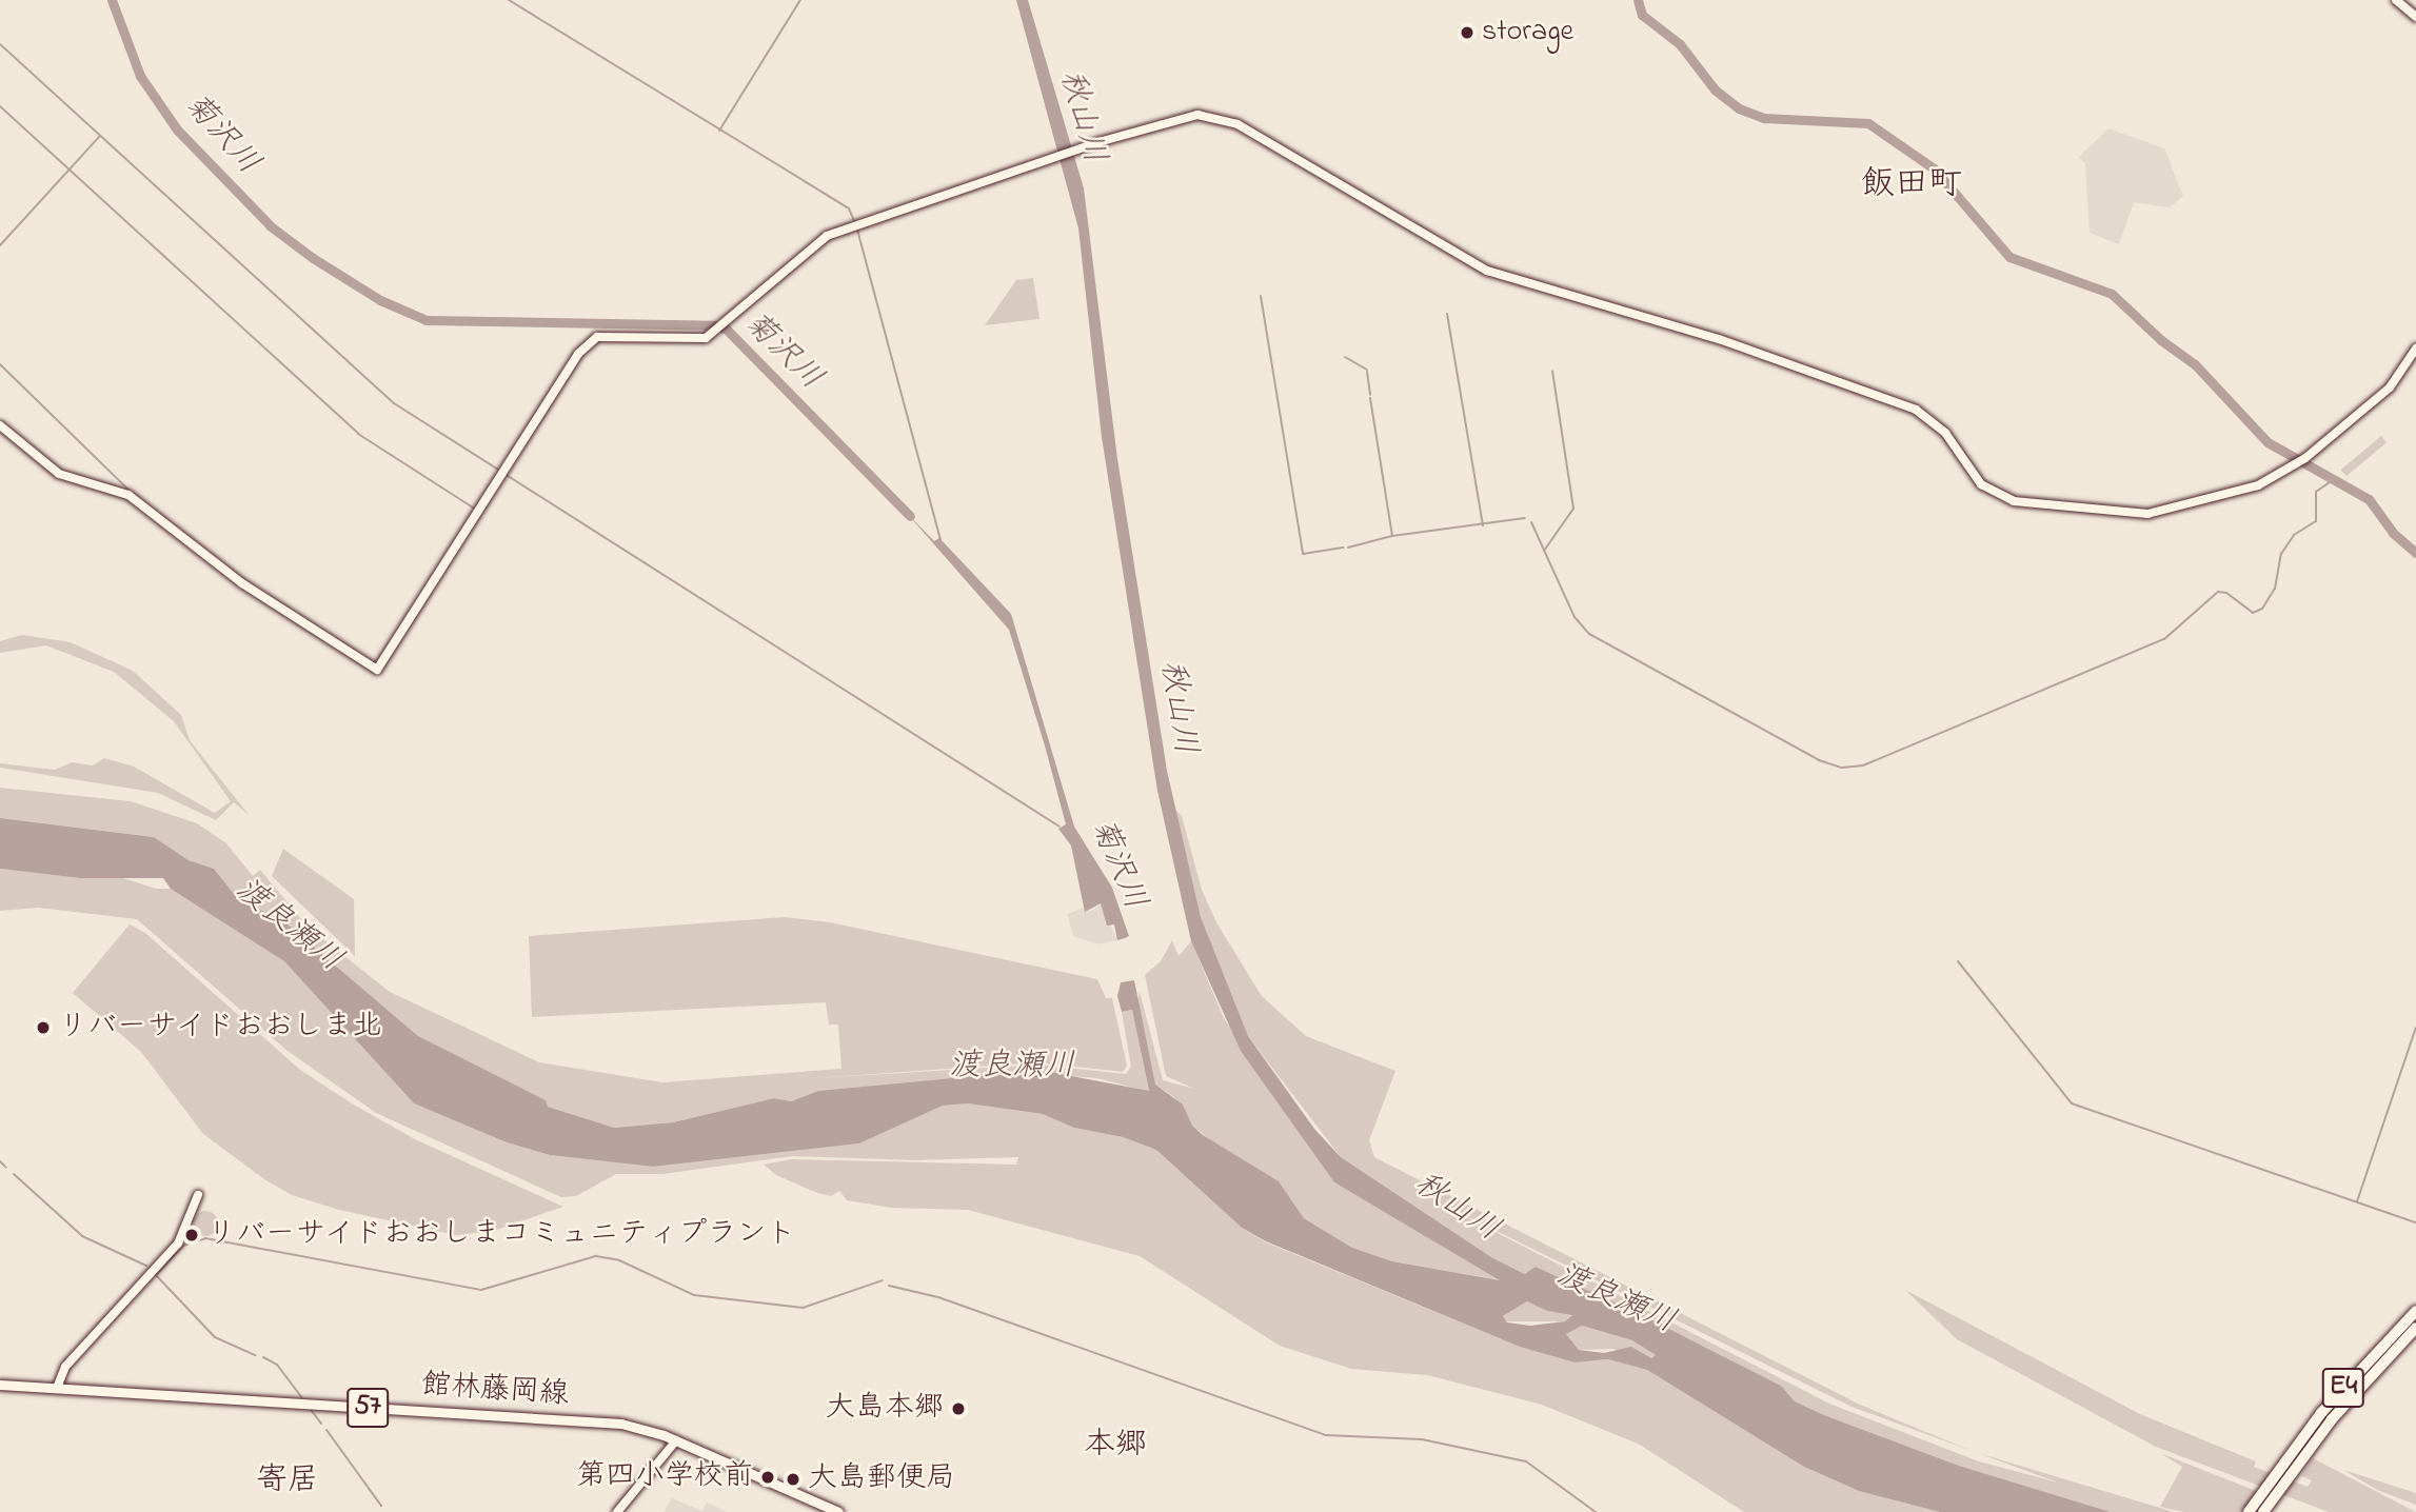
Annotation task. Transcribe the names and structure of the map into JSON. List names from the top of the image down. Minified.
{"streets":{"highway":["E4"],"main road":["館林藤岡線","57"]},"districts":["飯田町","本郷","寄居"],"water":["秋山川","菊沢川","渡良瀬川"],"places":["storage","リバーサイドおおしま北","リバーサイドおおしまコミュニティプラント","大島本郷","第四小学校前","大島郵便局"]}
